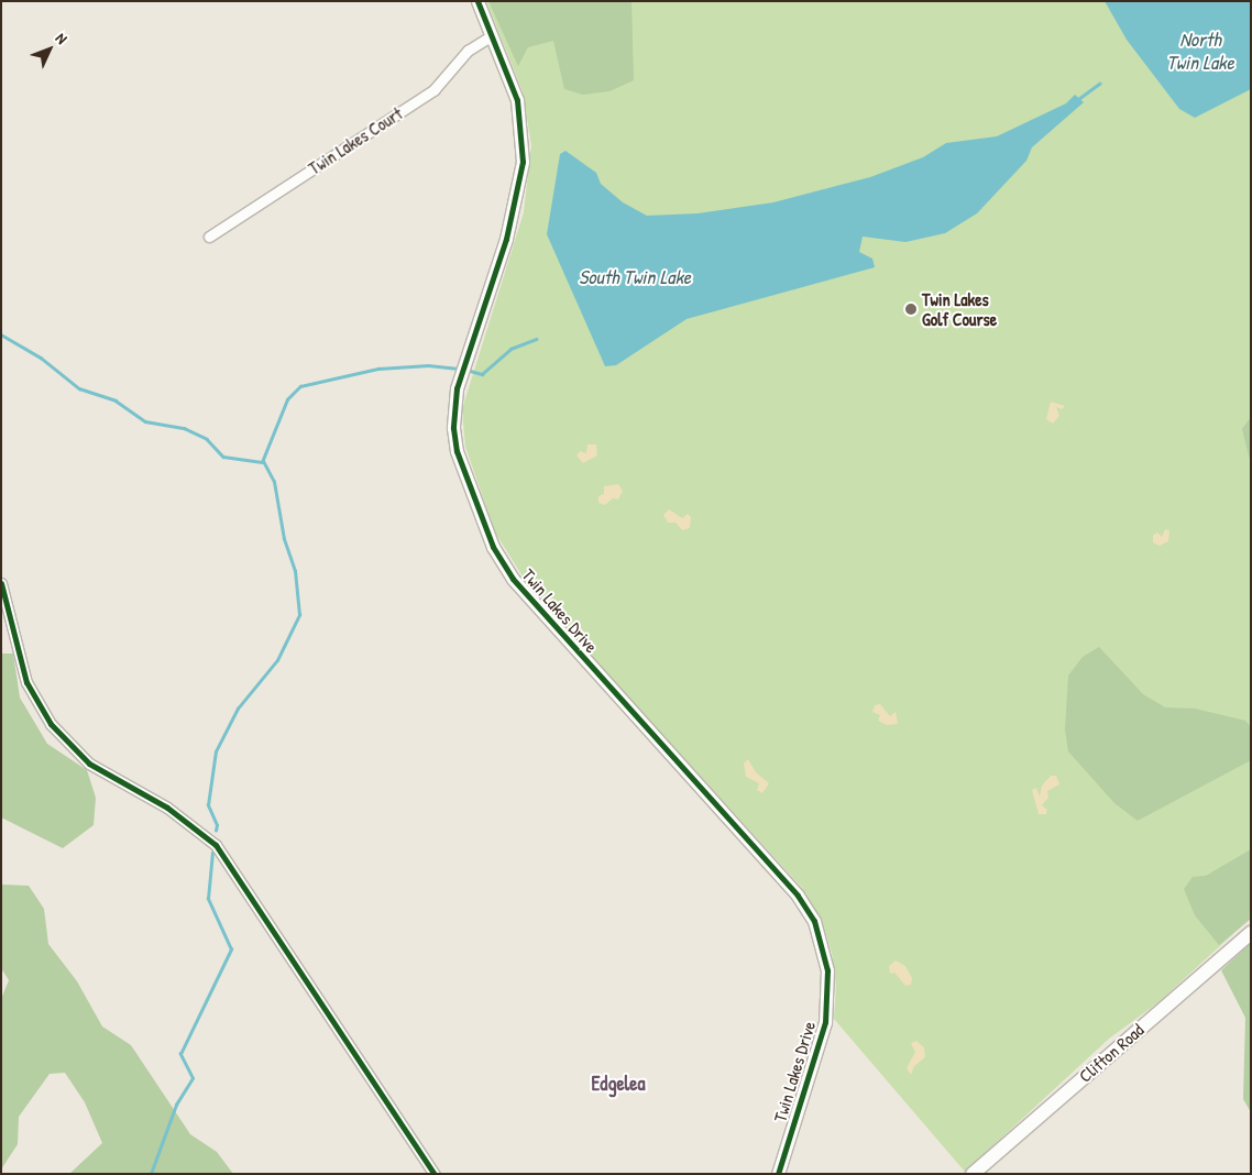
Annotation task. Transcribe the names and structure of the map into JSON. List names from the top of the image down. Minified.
{"streets":{"main road":["Clifton Road"],"street":["Twin Lakes Court","Twin Lakes Drive"]},"crossings":[["Twin Lakes Court","Twin Lakes Drive"]],"districts":["Edgelea"],"water":["North Twin Lake","South Twin Lake"],"places":["Twin Lakes Golf Course"],"north":"top right"}
